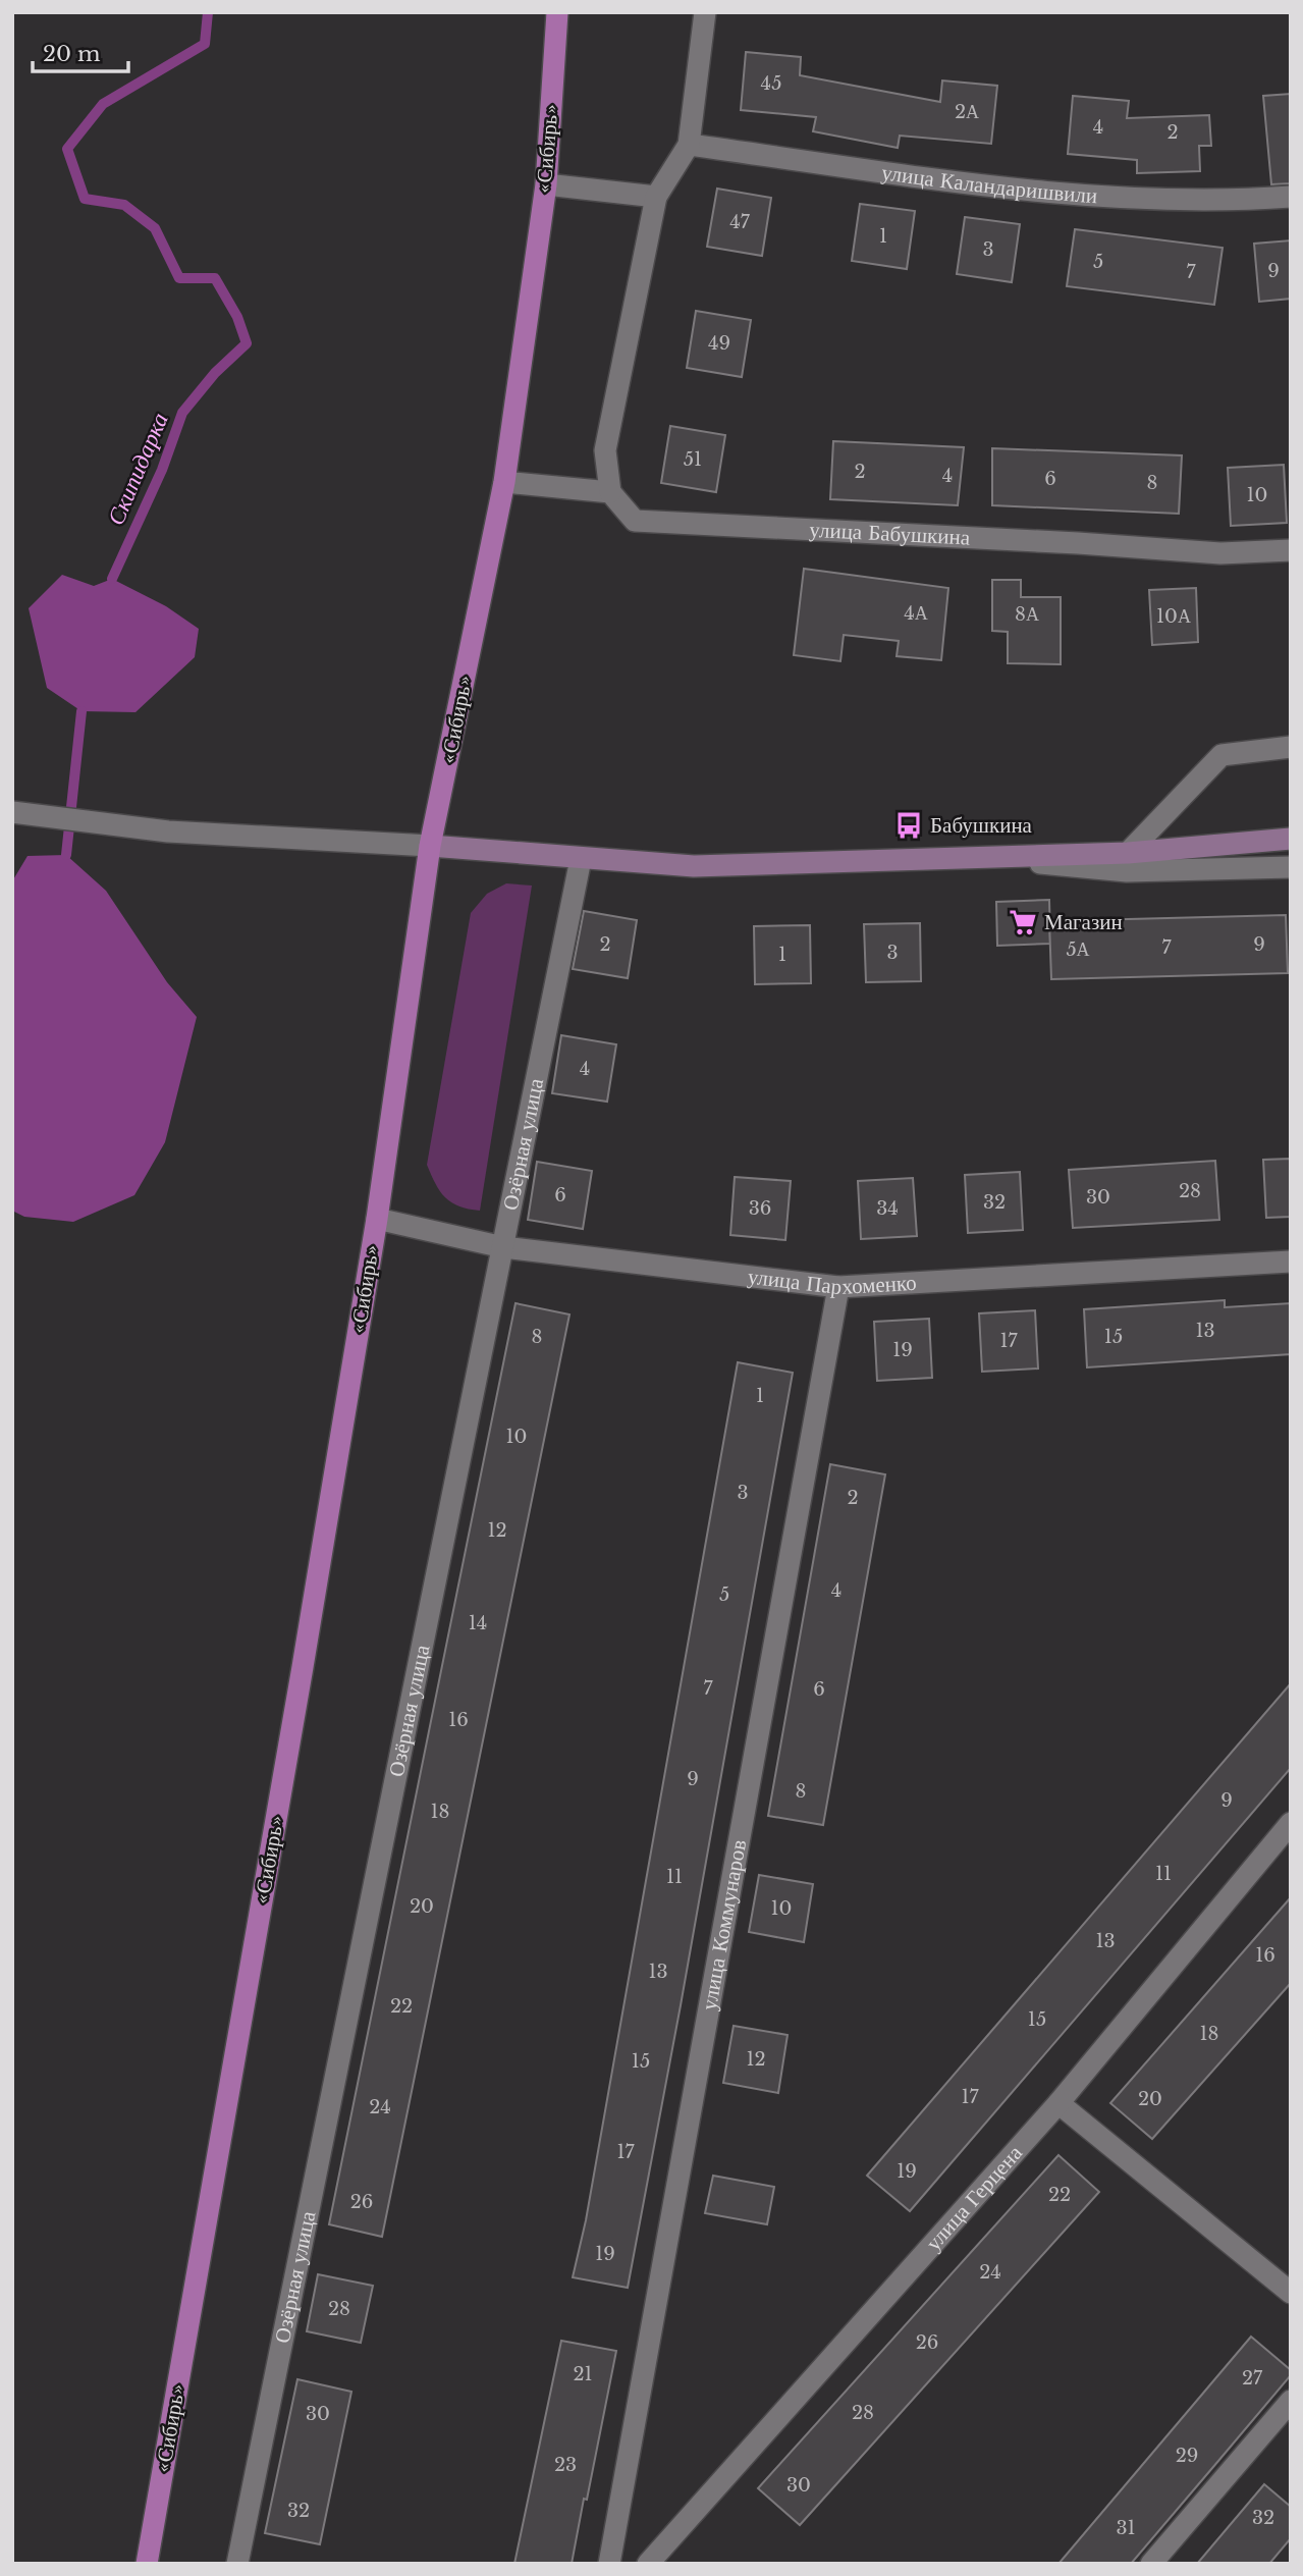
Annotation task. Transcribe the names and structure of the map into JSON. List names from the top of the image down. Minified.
{"streets":{"main road":["«Сибирь»"],"street":["улица Каландаришвили","улица Бабушкина","Озёрная улица","улица Пархоменко","улица Коммунаров","улица Герцена"]},"crossings":[["«Сибирь»","улица Пархоменко"],["Озёрная улица","улица Пархоменко"],["улица Пархоменко","улица Коммунаров"]],"water":["Скипидарка"],"places":{"bus stop":["Бабушкина"],"supermarket":["Магазин"]},"house_numbers":["45","2А","4","2","47","1","3","5","9","7","49","51","2","4","6","8","10","4А","8А","10А","2","9","7","5А","3","1","4","28","6","30","32","36","34","13","8","15","17","19","1","10","3","2","12","4","5","14","7","6","16","9","8","9","18","11","11","20","10","13","16","13","22","15","18","12","15","17","20","24","17","19","22","26","19","24","28","26","21","27","28","30","29","23","30","32","32","31"],"scale_bar":"20 m"}
